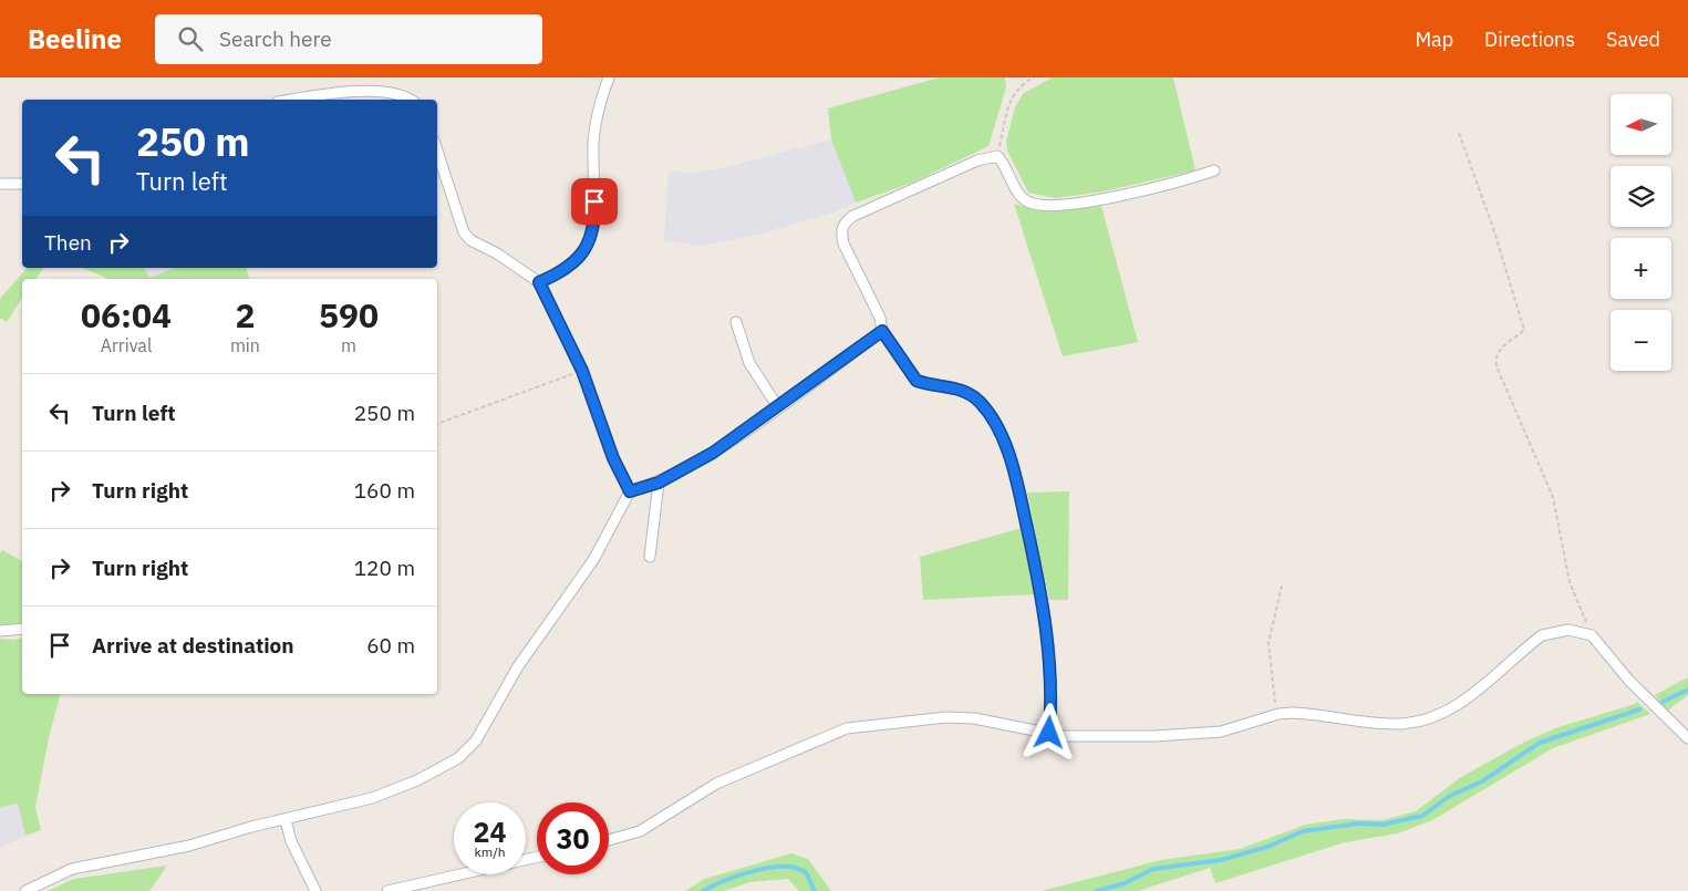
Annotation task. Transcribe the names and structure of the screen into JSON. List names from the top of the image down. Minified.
{"north":"left","page":{"header":"Beeline","search":"Search here","nav":["Map","Directions","Saved"],"map_buttons":["+","−"],"turn":["250 m","Turn left"],"then":"Then","eta":["06:04","Arrival","2","min","590","m"],"list":[{"name":"Turn left","value":"250 m"},{"name":"Turn right","value":"160 m"},{"name":"Turn right","value":"120 m"},{"name":"Arrive at destination","value":"60 m"}],"speed":"24 km/h","limit":"30"}}
